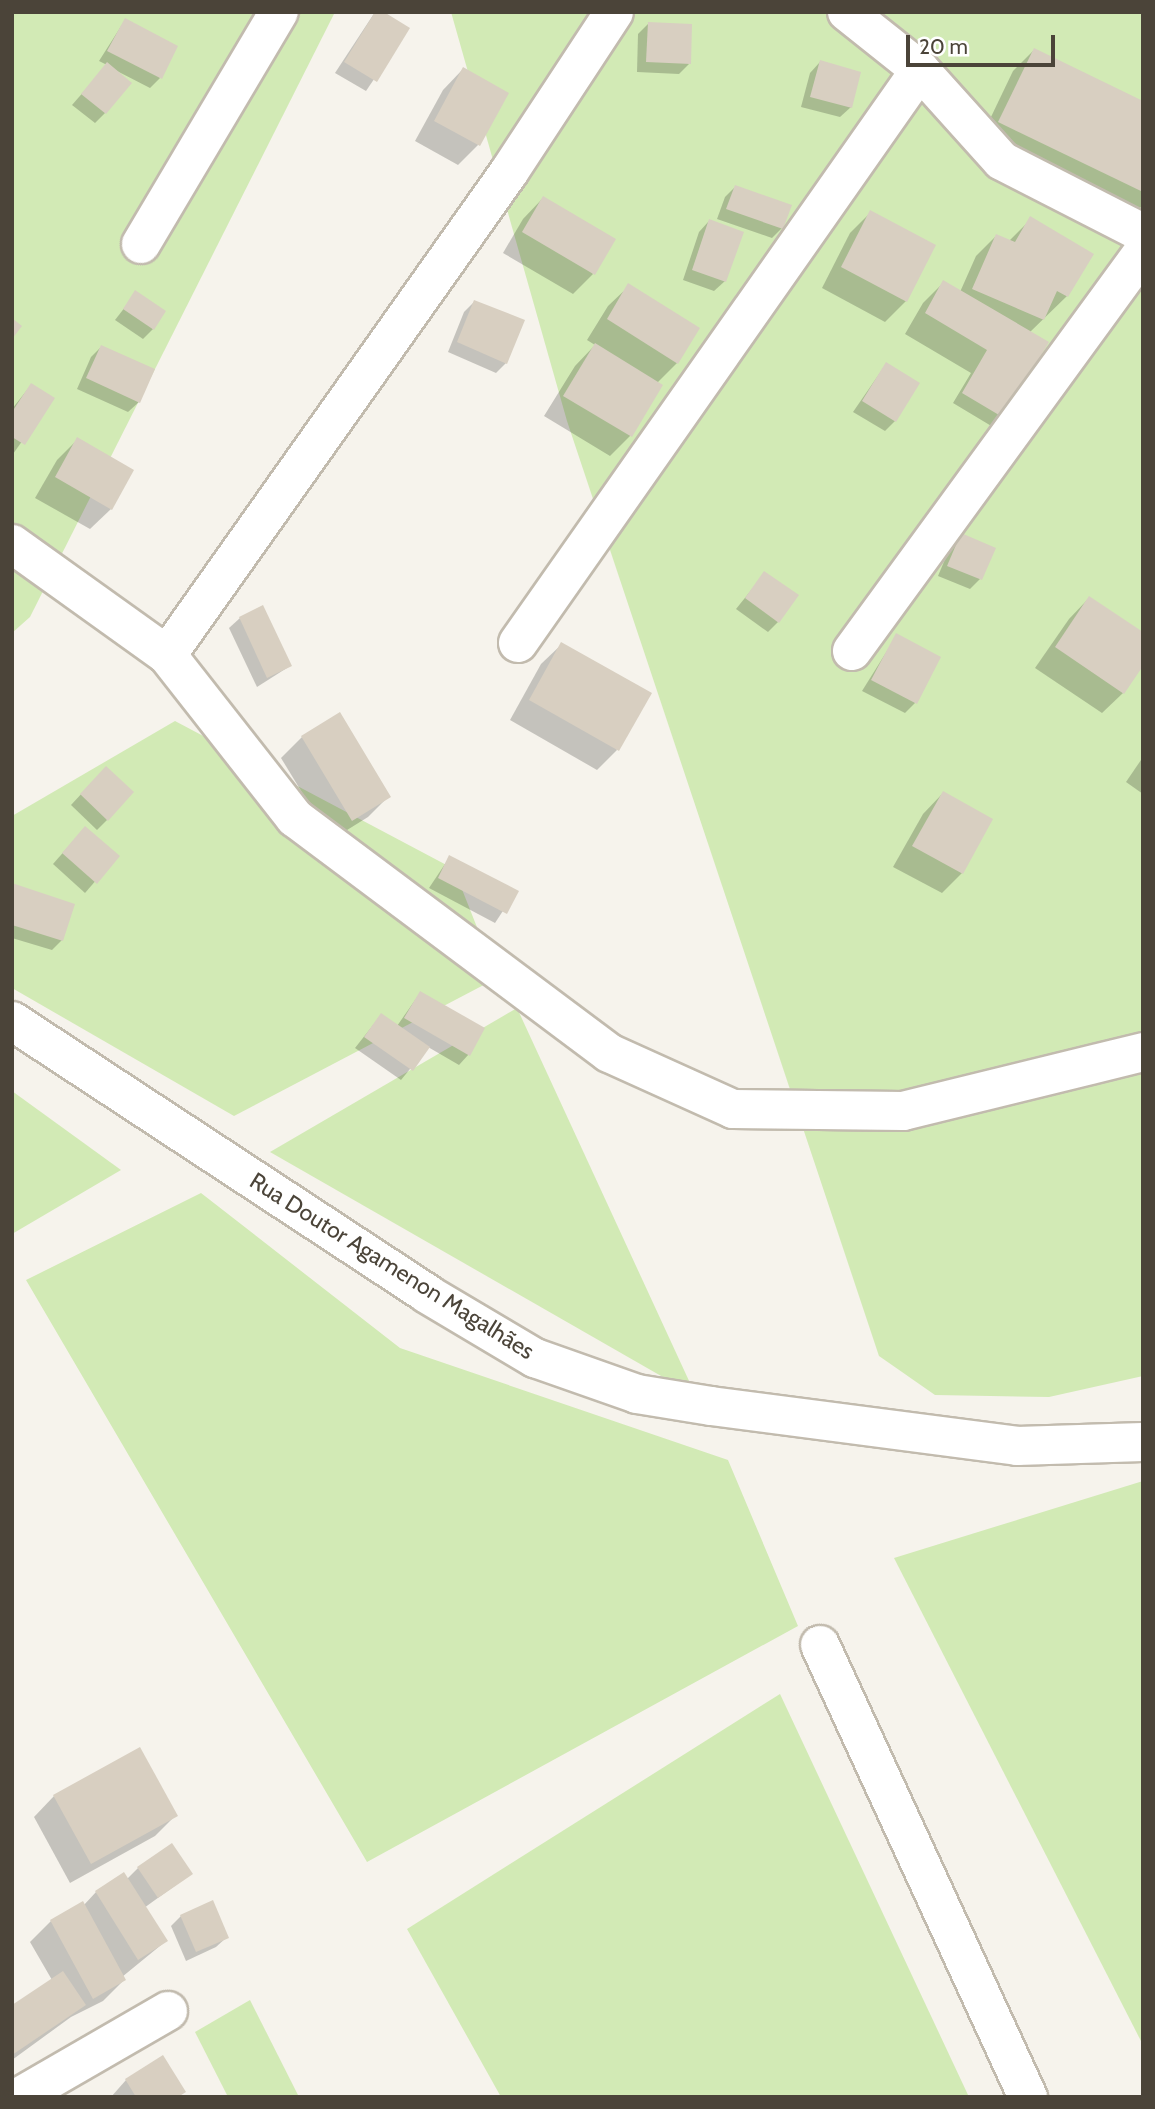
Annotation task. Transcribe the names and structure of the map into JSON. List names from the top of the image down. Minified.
{"streets":{"street":["Rua Doutor Agamenon Magalhães"]},"scale_bar":"20 m"}
